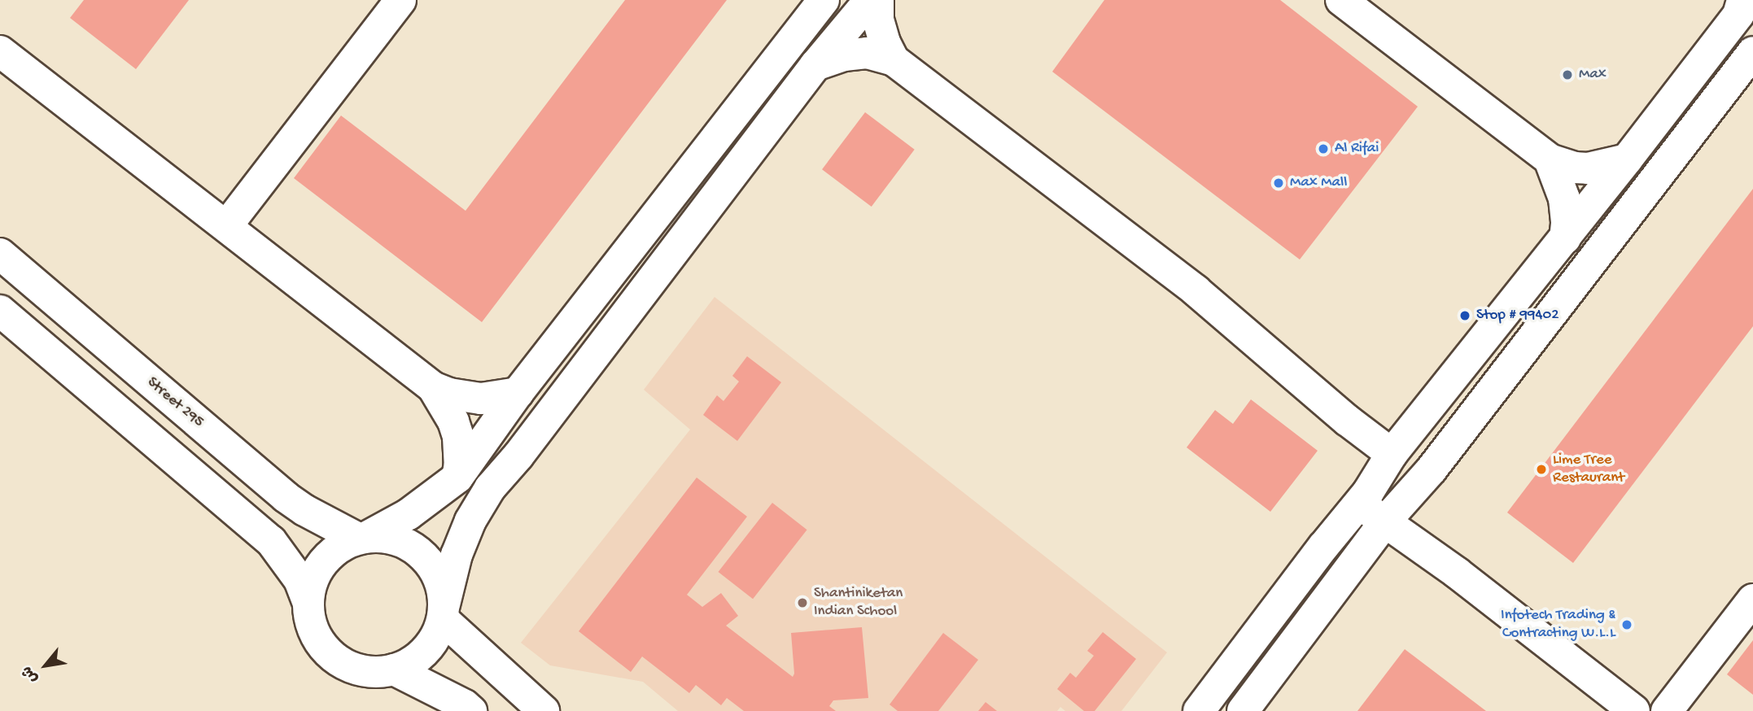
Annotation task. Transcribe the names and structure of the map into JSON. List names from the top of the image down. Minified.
{"streets":{"street":["Street 295"]},"places":["Max","Al Rifai","Max Mall","Stop # 99402","Lime Tree Restaurant","Shantiniketan Indian School","Infotech Trading & Contracting W.L.L"],"north":"bottom left"}
